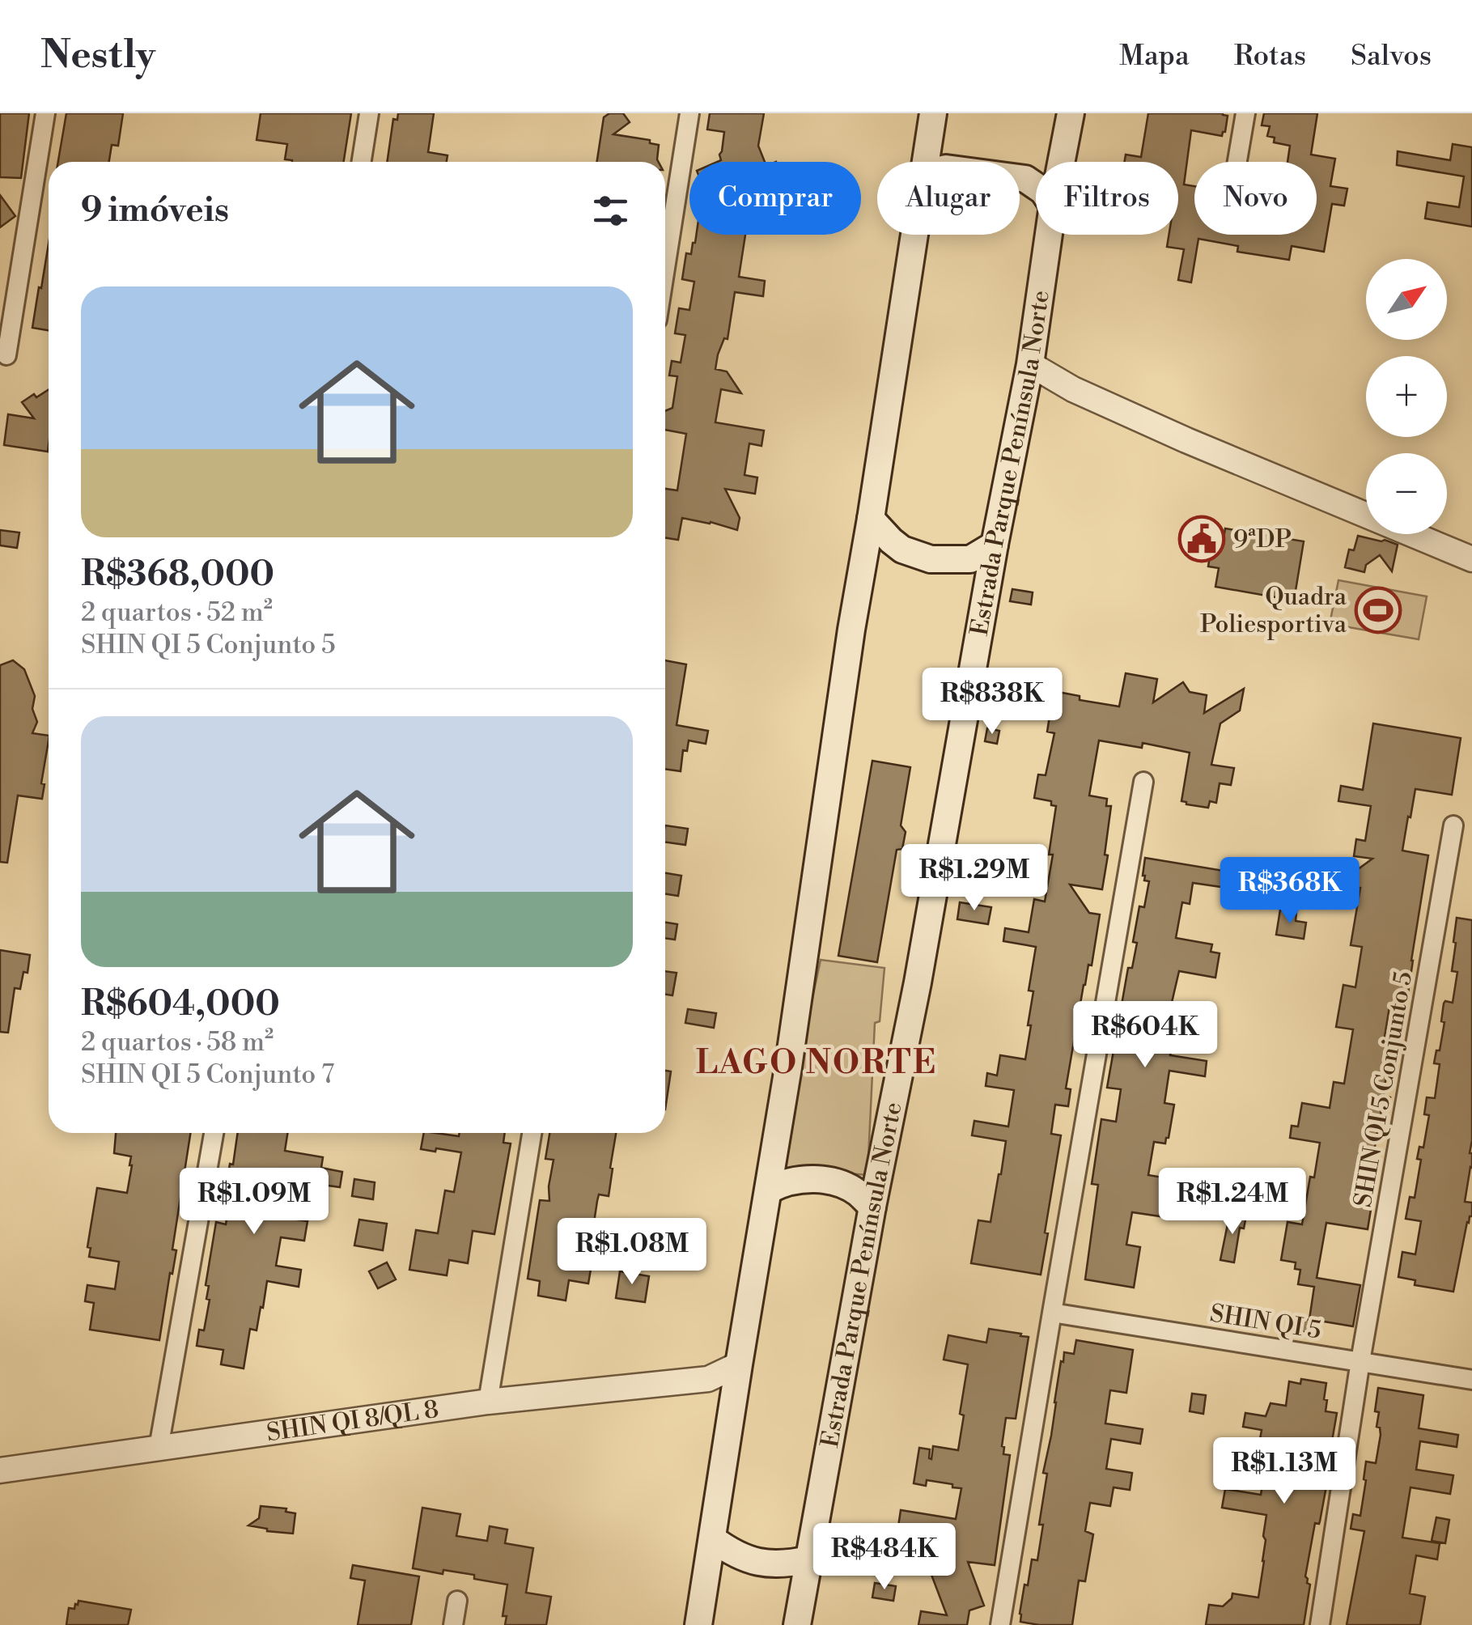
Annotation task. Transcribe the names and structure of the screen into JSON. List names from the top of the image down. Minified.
{"streets":{"main road":["Estrada Parque Península Norte"],"street":["SHIN QI 5 Conjunto 5","SHIN QI 5","SHIN QI 8/QL 8"]},"crossings":[["SHIN QI 5 Conjunto 5","SHIN QI 5"]],"districts":["LAGO NORTE"],"places":{"public building":["9ªDP"],"sports":["Quadra Poliesportiva"]},"north":"top right","page":{"header":"Nestly","nav":["Mapa","Rotas","Salvos"],"chip":["Comprar","Alugar","Filtros","Novo"],"heading":"9 imóveis","map_buttons":["+","−"],"list":[{"name":"R$368,000","note":"2 quartos · 52 m² · SHIN QI 5 Conjunto 5"},{"name":"R$604,000","note":"2 quartos · 58 m² · SHIN QI 5 Conjunto 7"}],"price":["R$838K","R$1.29M","R$368K","R$604K","R$1.09M","R$1.24M","R$1.08M","R$1.13M","R$484K"]}}
